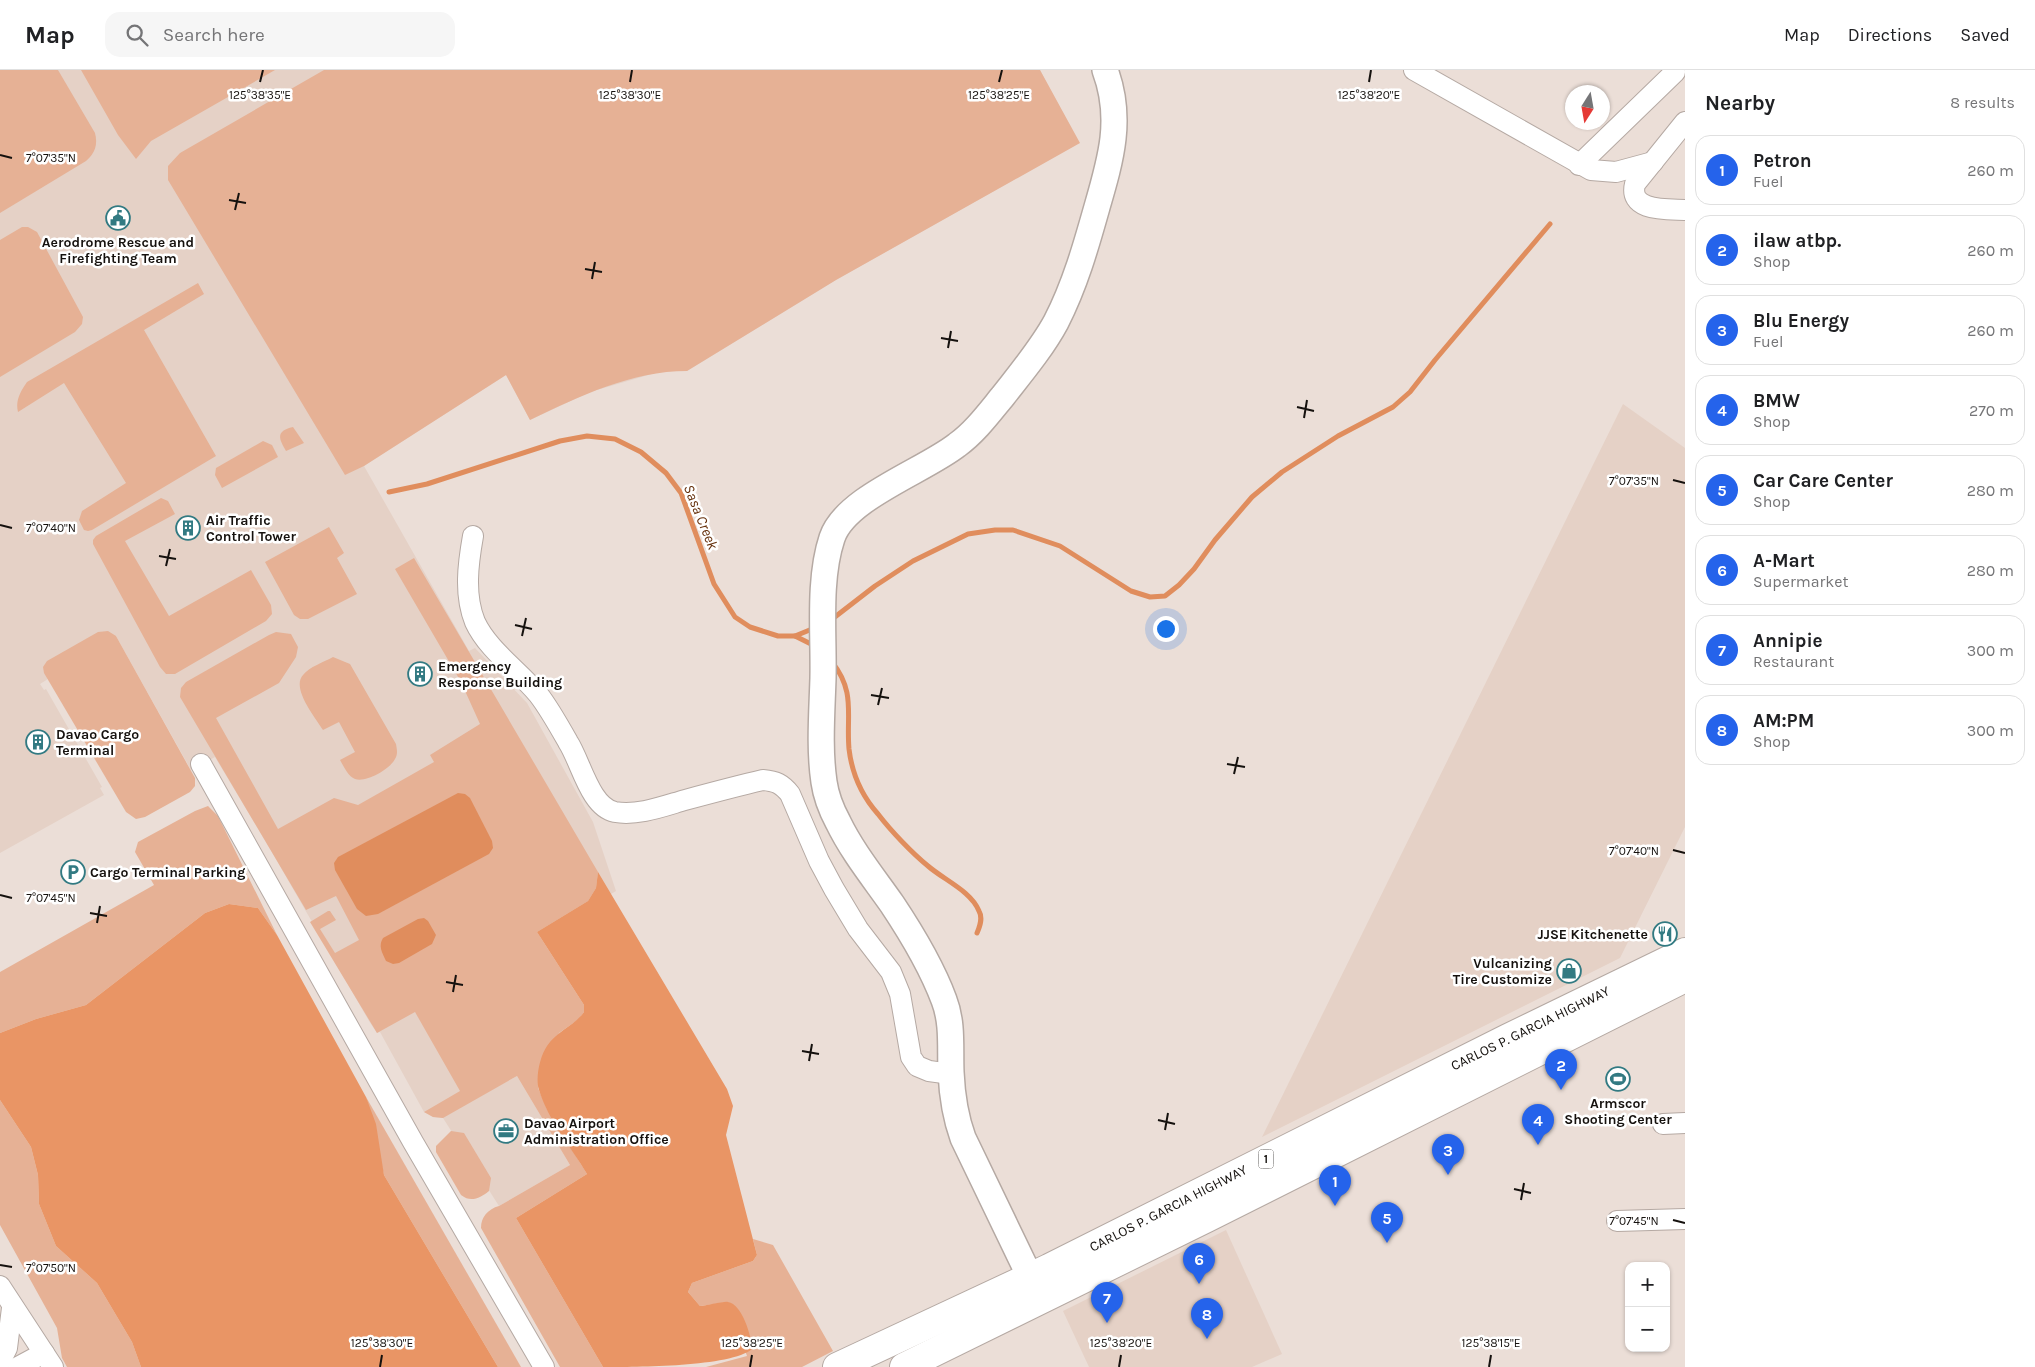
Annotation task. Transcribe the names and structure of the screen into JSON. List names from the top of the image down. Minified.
{"streets":{"highway":["CARLOS P. GARCIA HIGHWAY","1"]},"water":["Sasa Creek"],"places":{"public building":["Aerodrome Rescue and Firefighting Team"],"building":["Air Traffic Control Tower","Emergency Response Building","Davao Cargo Terminal"],"parking":["Cargo Terminal Parking"],"restaurant":["JJSE Kitchenette"],"shop":["Vulcanizing Tire Customize"],"sports":["Armscor Shooting Center"],"office":["Davao Airport Administration Office"]},"north":"bottom","page":{"header":"Map","search":"Search here","nav":["Map","Directions","Saved"],"heading":["Nearby","8 results"],"list":[{"mark":"1","name":"Petron","note":"Fuel","value":"260 m"},{"mark":"2","name":"ilaw atbp.","note":"Shop","value":"260 m"},{"mark":"3","name":"Blu Energy","note":"Fuel","value":"260 m"},{"mark":"4","name":"BMW","note":"Shop","value":"270 m"},{"mark":"5","name":"Car Care Center","note":"Shop","value":"280 m"},{"mark":"6","name":"A-Mart","note":"Supermarket","value":"280 m"},{"mark":"7","name":"Annipie","note":"Restaurant","value":"300 m"},{"mark":"8","name":"AM:PM","note":"Shop","value":"300 m"}],"pins":["2","4","3","1","5","6","7","8"],"map_buttons":["+","−"]},"coordinates":["125°38'35\"E","125°38'30\"E","125°38'25\"E","125°38'20\"E","7°07'35\"N","7°07'40\"N","7°07'45\"N","7°07'50\"N","125°38'15\"E"]}
